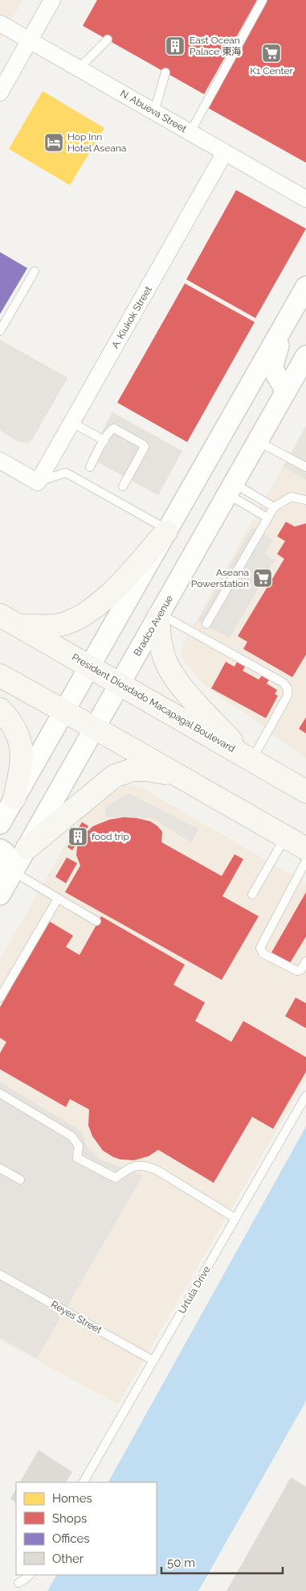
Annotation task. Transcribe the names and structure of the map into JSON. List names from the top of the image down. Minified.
{"streets":{"main road":["President Diosdado Macapagal Boulevard"],"street":["N. Abueva Street","A. Kiukok Street","Bradco Avenue"],"lane":["Urtula Drive","Reyes Street"]},"crossings":[["N. Abueva Street","A. Kiukok Street"],["Bradco Avenue","President Diosdado Macapagal Boulevard"],["Urtula Drive","Reyes Street"]],"places":{"building":["East Ocean Palace 東海","food trip"],"supermarket":["K1 Center","Aseana Powerstation"],"hotel":["Hop Inn Hotel Aseana"]},"legend":["Homes","Shops","Offices","Other"],"scale_bar":"50 m"}
